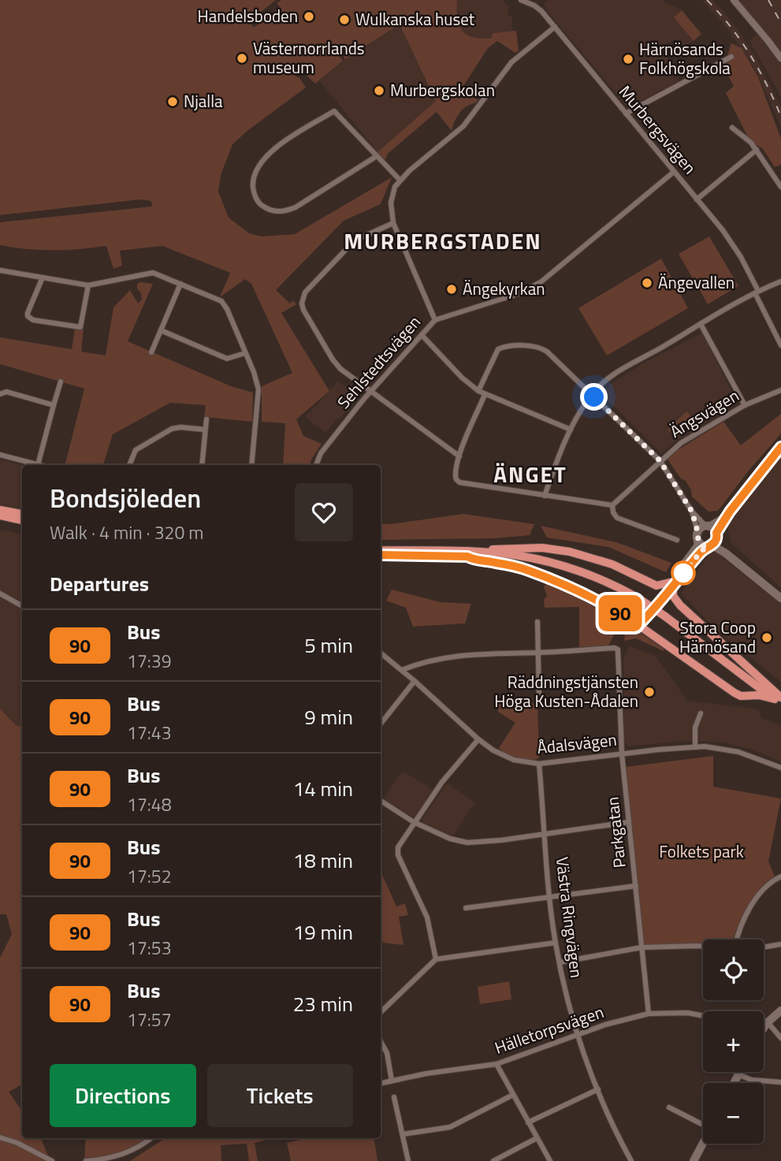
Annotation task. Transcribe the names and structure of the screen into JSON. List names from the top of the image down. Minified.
{"streets":{"street":["Murbergsvägen","Sehlstedtsvägen","Ängsvägen","Ådalsvägen","Parkgatan","Västra Ringvägen","Hälletorpsvägen"]},"crossings":[["Murbergsvägen","Sehlstedtsvägen"],["Ådalsvägen","Parkgatan"],["Ådalsvägen","Västra Ringvägen"],["Parkgatan","Hälletorpsvägen"],["Västra Ringvägen","Hälletorpsvägen"]],"districts":["MURBERGSTADEN","ÄNGET"],"parks":["Folkets park"],"places":["Handelsboden","Wulkanska huset","Västernorrlands museum","Härnösands Folkhögskola","Murbergskolan","Njalla","Ängevallen","Ängekyrkan","Stora Coop Härnösand","Räddningstjänsten Höga Kusten-Ådalen"],"lines":["bus line 90"],"page":{"on_map":"90","heading":[["Bondsjöleden","Walk · 4 min · 320 m"],"Departures"],"list":[{"mark":"90","name":"Bus","note":"17:39","value":"5 min"},{"mark":"90","name":"Bus","note":"17:43","value":"9 min"},{"mark":"90","name":"Bus","note":"17:48","value":"14 min"},{"mark":"90","name":"Bus","note":"17:52","value":"18 min"},{"mark":"90","name":"Bus","note":"17:53","value":"19 min"},{"mark":"90","name":"Bus","note":"17:57","value":"23 min"}],"map_buttons":["+","−"],"buttons":["Directions","Tickets"]}}
